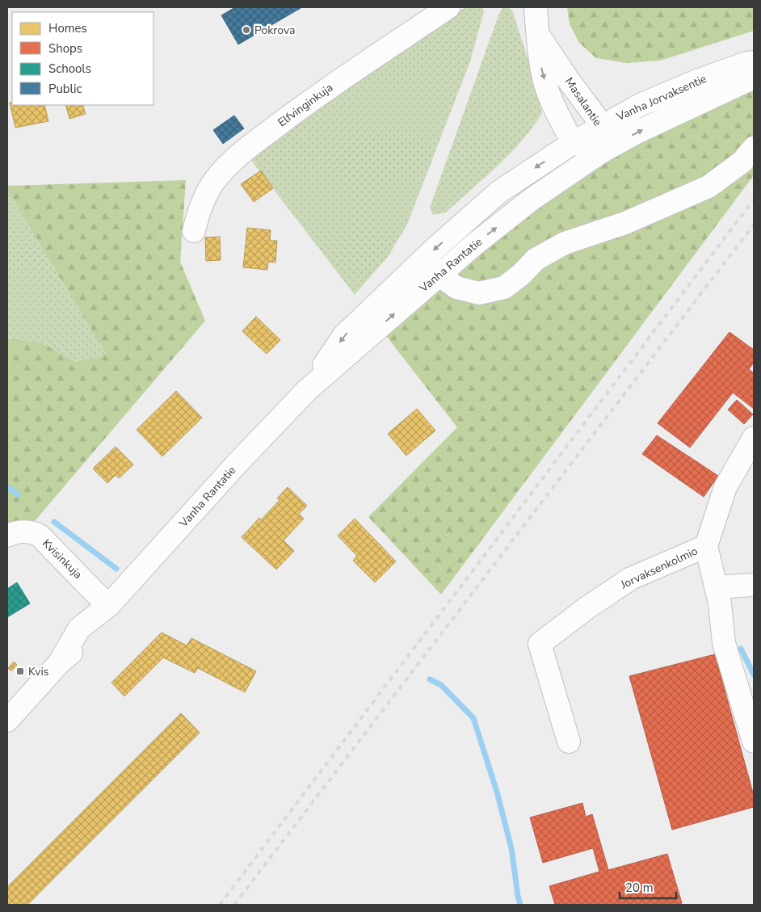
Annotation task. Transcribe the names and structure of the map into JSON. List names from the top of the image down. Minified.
{"streets":{"main road":["Vanha Jorvaksentie","Masalantie","Elfvinginkuja","Vanha Rantatie","Kvisinkuja","Jorvaksenkolmio"]},"crossings":[["Vanha Jorvaksentie","Masalantie"],["Vanha Jorvaksentie","Vanha Rantatie"],["Masalantie","Vanha Rantatie"],["Vanha Rantatie","Kvisinkuja"]],"places":{"other":["Pokrova"],"transit":["Kvis"]},"legend":["Homes","Shops","Schools","Public"],"scale_bar":"20 m"}
